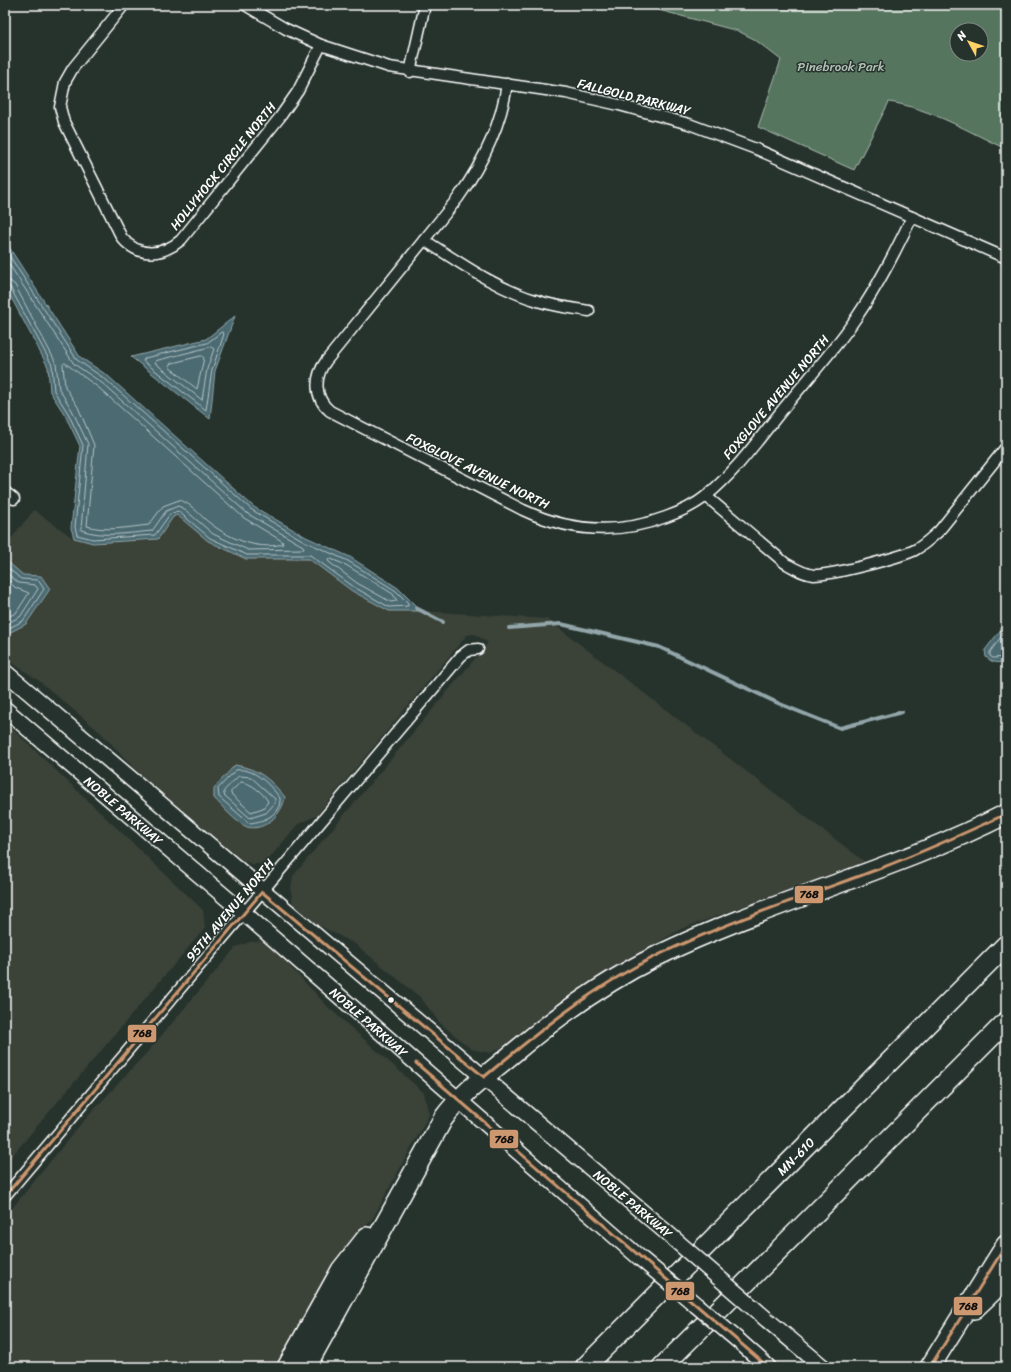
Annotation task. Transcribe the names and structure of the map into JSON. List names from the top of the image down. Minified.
{"streets":{"highway":["MN-610"],"main road":["NOBLE PARKWAY"],"street":["FALLGOLD PARKWAY","HOLLYHOCK CIRCLE NORTH","FOXGLOVE AVENUE NORTH","95TH AVENUE NORTH"]},"crossings":[["FALLGOLD PARKWAY","HOLLYHOCK CIRCLE NORTH"],["FALLGOLD PARKWAY","FOXGLOVE AVENUE NORTH"],["NOBLE PARKWAY","95TH AVENUE NORTH"]],"parks":["Pinebrook Park"],"lines":["transit line 768"],"north":"top left"}
